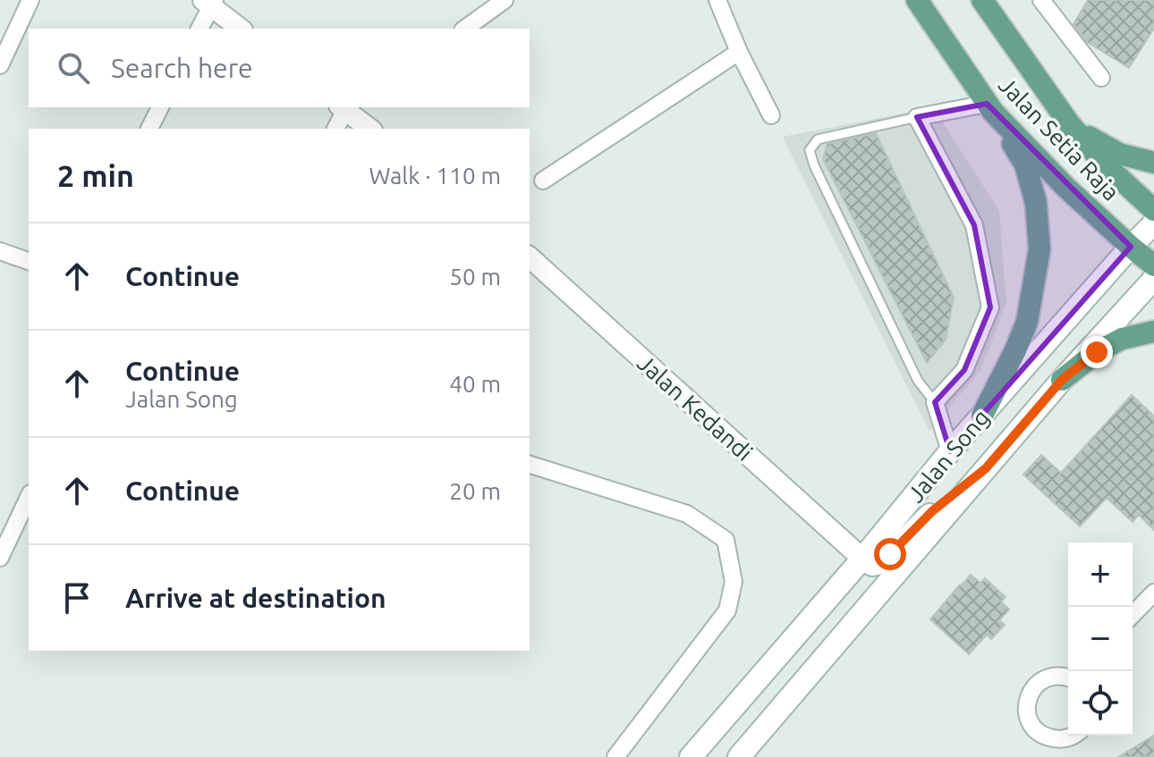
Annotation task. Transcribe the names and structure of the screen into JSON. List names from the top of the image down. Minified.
{"streets":{"main road":["Jalan Setia Raja","Jalan Song"],"street":["Jalan Kedandi"]},"crossings":[["Jalan Setia Raja","Jalan Song"],["Jalan Kedandi","Jalan Song"]],"page":{"search":"Search here","heading":["2 min","Walk · 110 m"],"list":[["Continue","50 m"],["Continue","Jalan Song","40 m"],["Continue","20 m"],"Arrive at destination"],"map_buttons":["+","−"]}}
